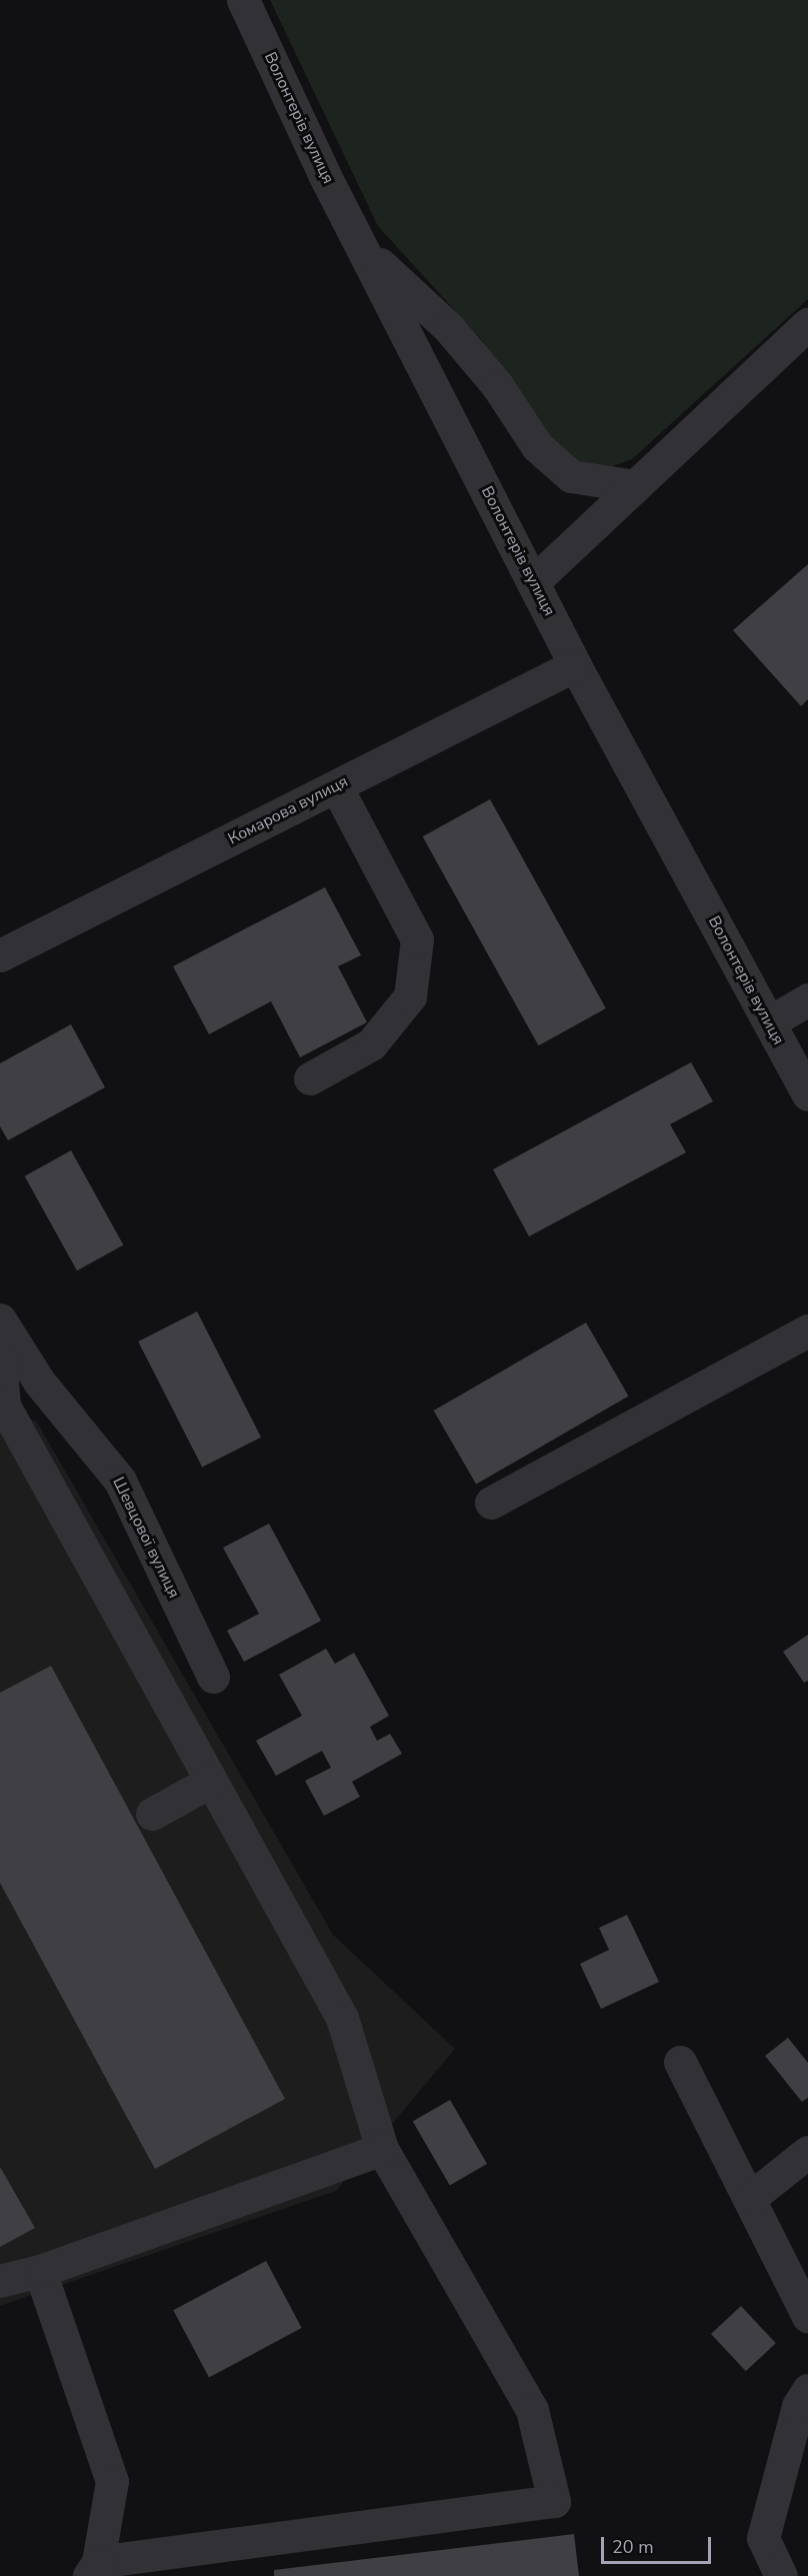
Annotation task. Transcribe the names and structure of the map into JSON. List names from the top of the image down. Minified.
{"streets":{"street":["Волонтерів вулиця","Комарова вулиця","Шевцової вулиця"]},"crossings":[["Волонтерів вулиця","Комарова вулиця"]],"scale_bar":"20 m"}
